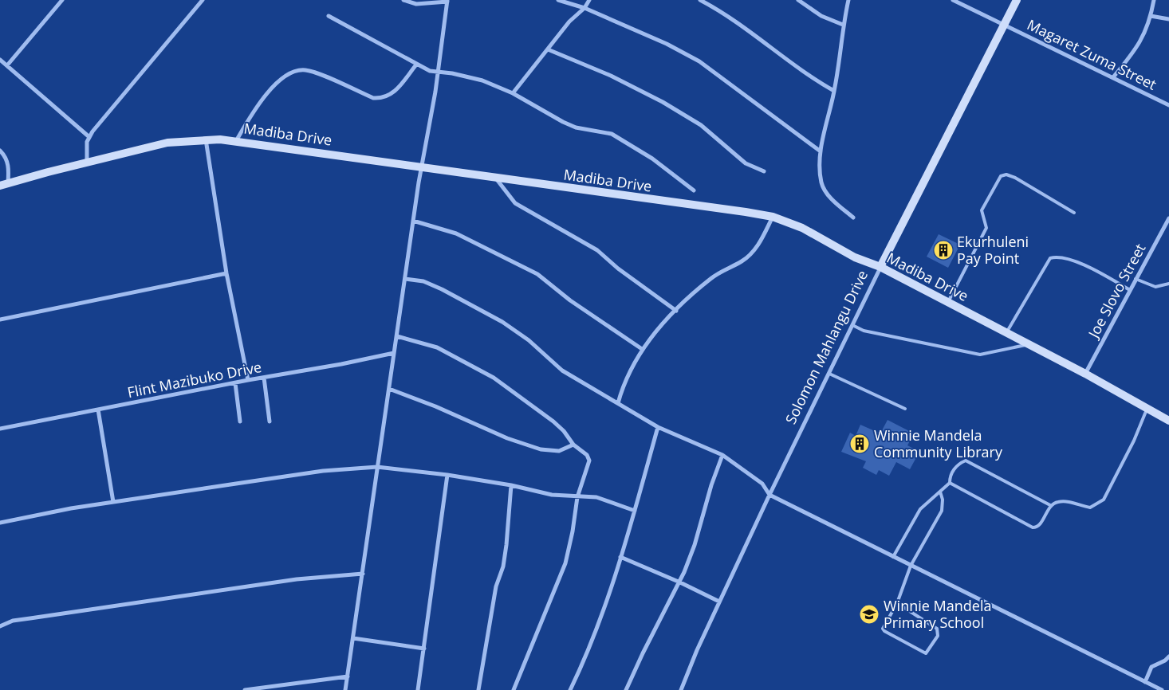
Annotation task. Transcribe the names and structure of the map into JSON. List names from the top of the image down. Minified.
{"streets":{"street":["Magaret Zuma Street","Madiba Drive","Joe Slovo Street","Solomon Mahlangu Drive","Flint Mazibuko Drive"]},"crossings":[["Magaret Zuma Street","Solomon Mahlangu Drive"],["Madiba Drive","Joe Slovo Street"],["Madiba Drive","Solomon Mahlangu Drive"]],"places":{"building":["Ekurhuleni Pay Point","Winnie Mandela Community Library"],"school or university":["Winnie Mandela Primary School"]}}
